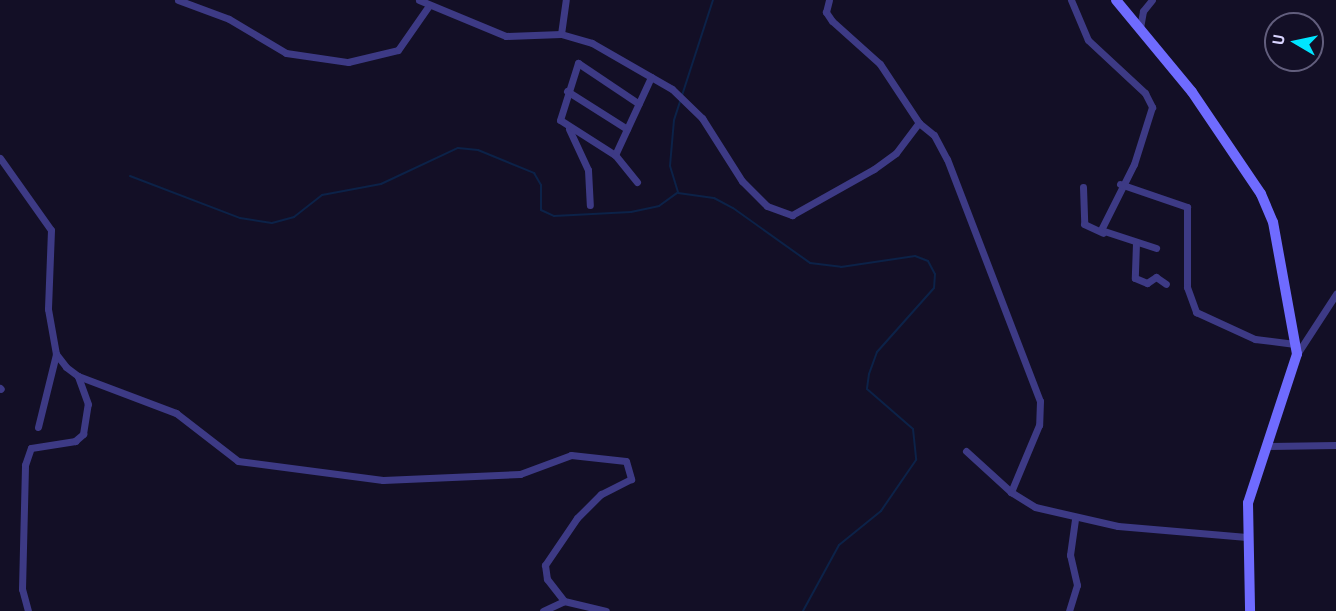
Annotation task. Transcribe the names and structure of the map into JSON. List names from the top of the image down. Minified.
{"north":"left"}
